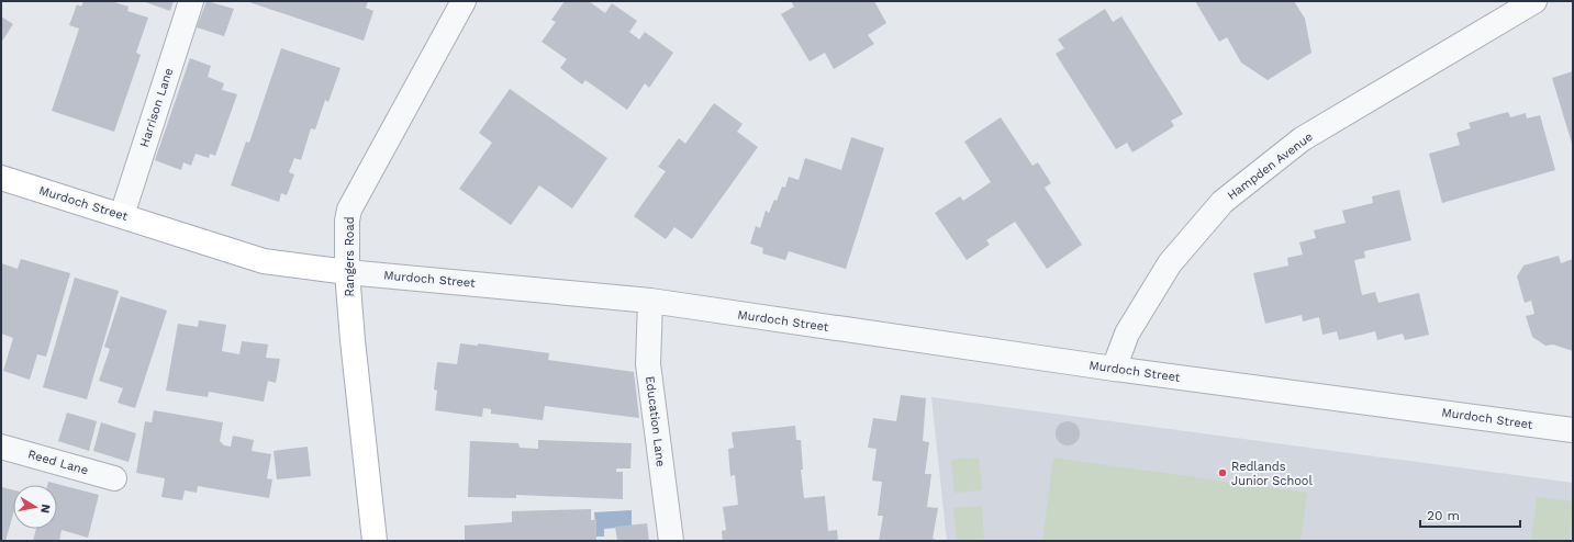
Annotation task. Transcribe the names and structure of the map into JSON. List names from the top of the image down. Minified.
{"streets":{"main road":["Murdoch Street","Rangers Road"],"street":["Harrison Lane","Hampden Avenue","Education Lane","Reed Lane"]},"crossings":[["Harrison Lane","Murdoch Street"],["Hampden Avenue","Murdoch Street"],["Murdoch Street","Rangers Road"],["Murdoch Street","Education Lane"]],"places":["Redlands Junior School"],"scale_bar":"20 m","north":"right"}
